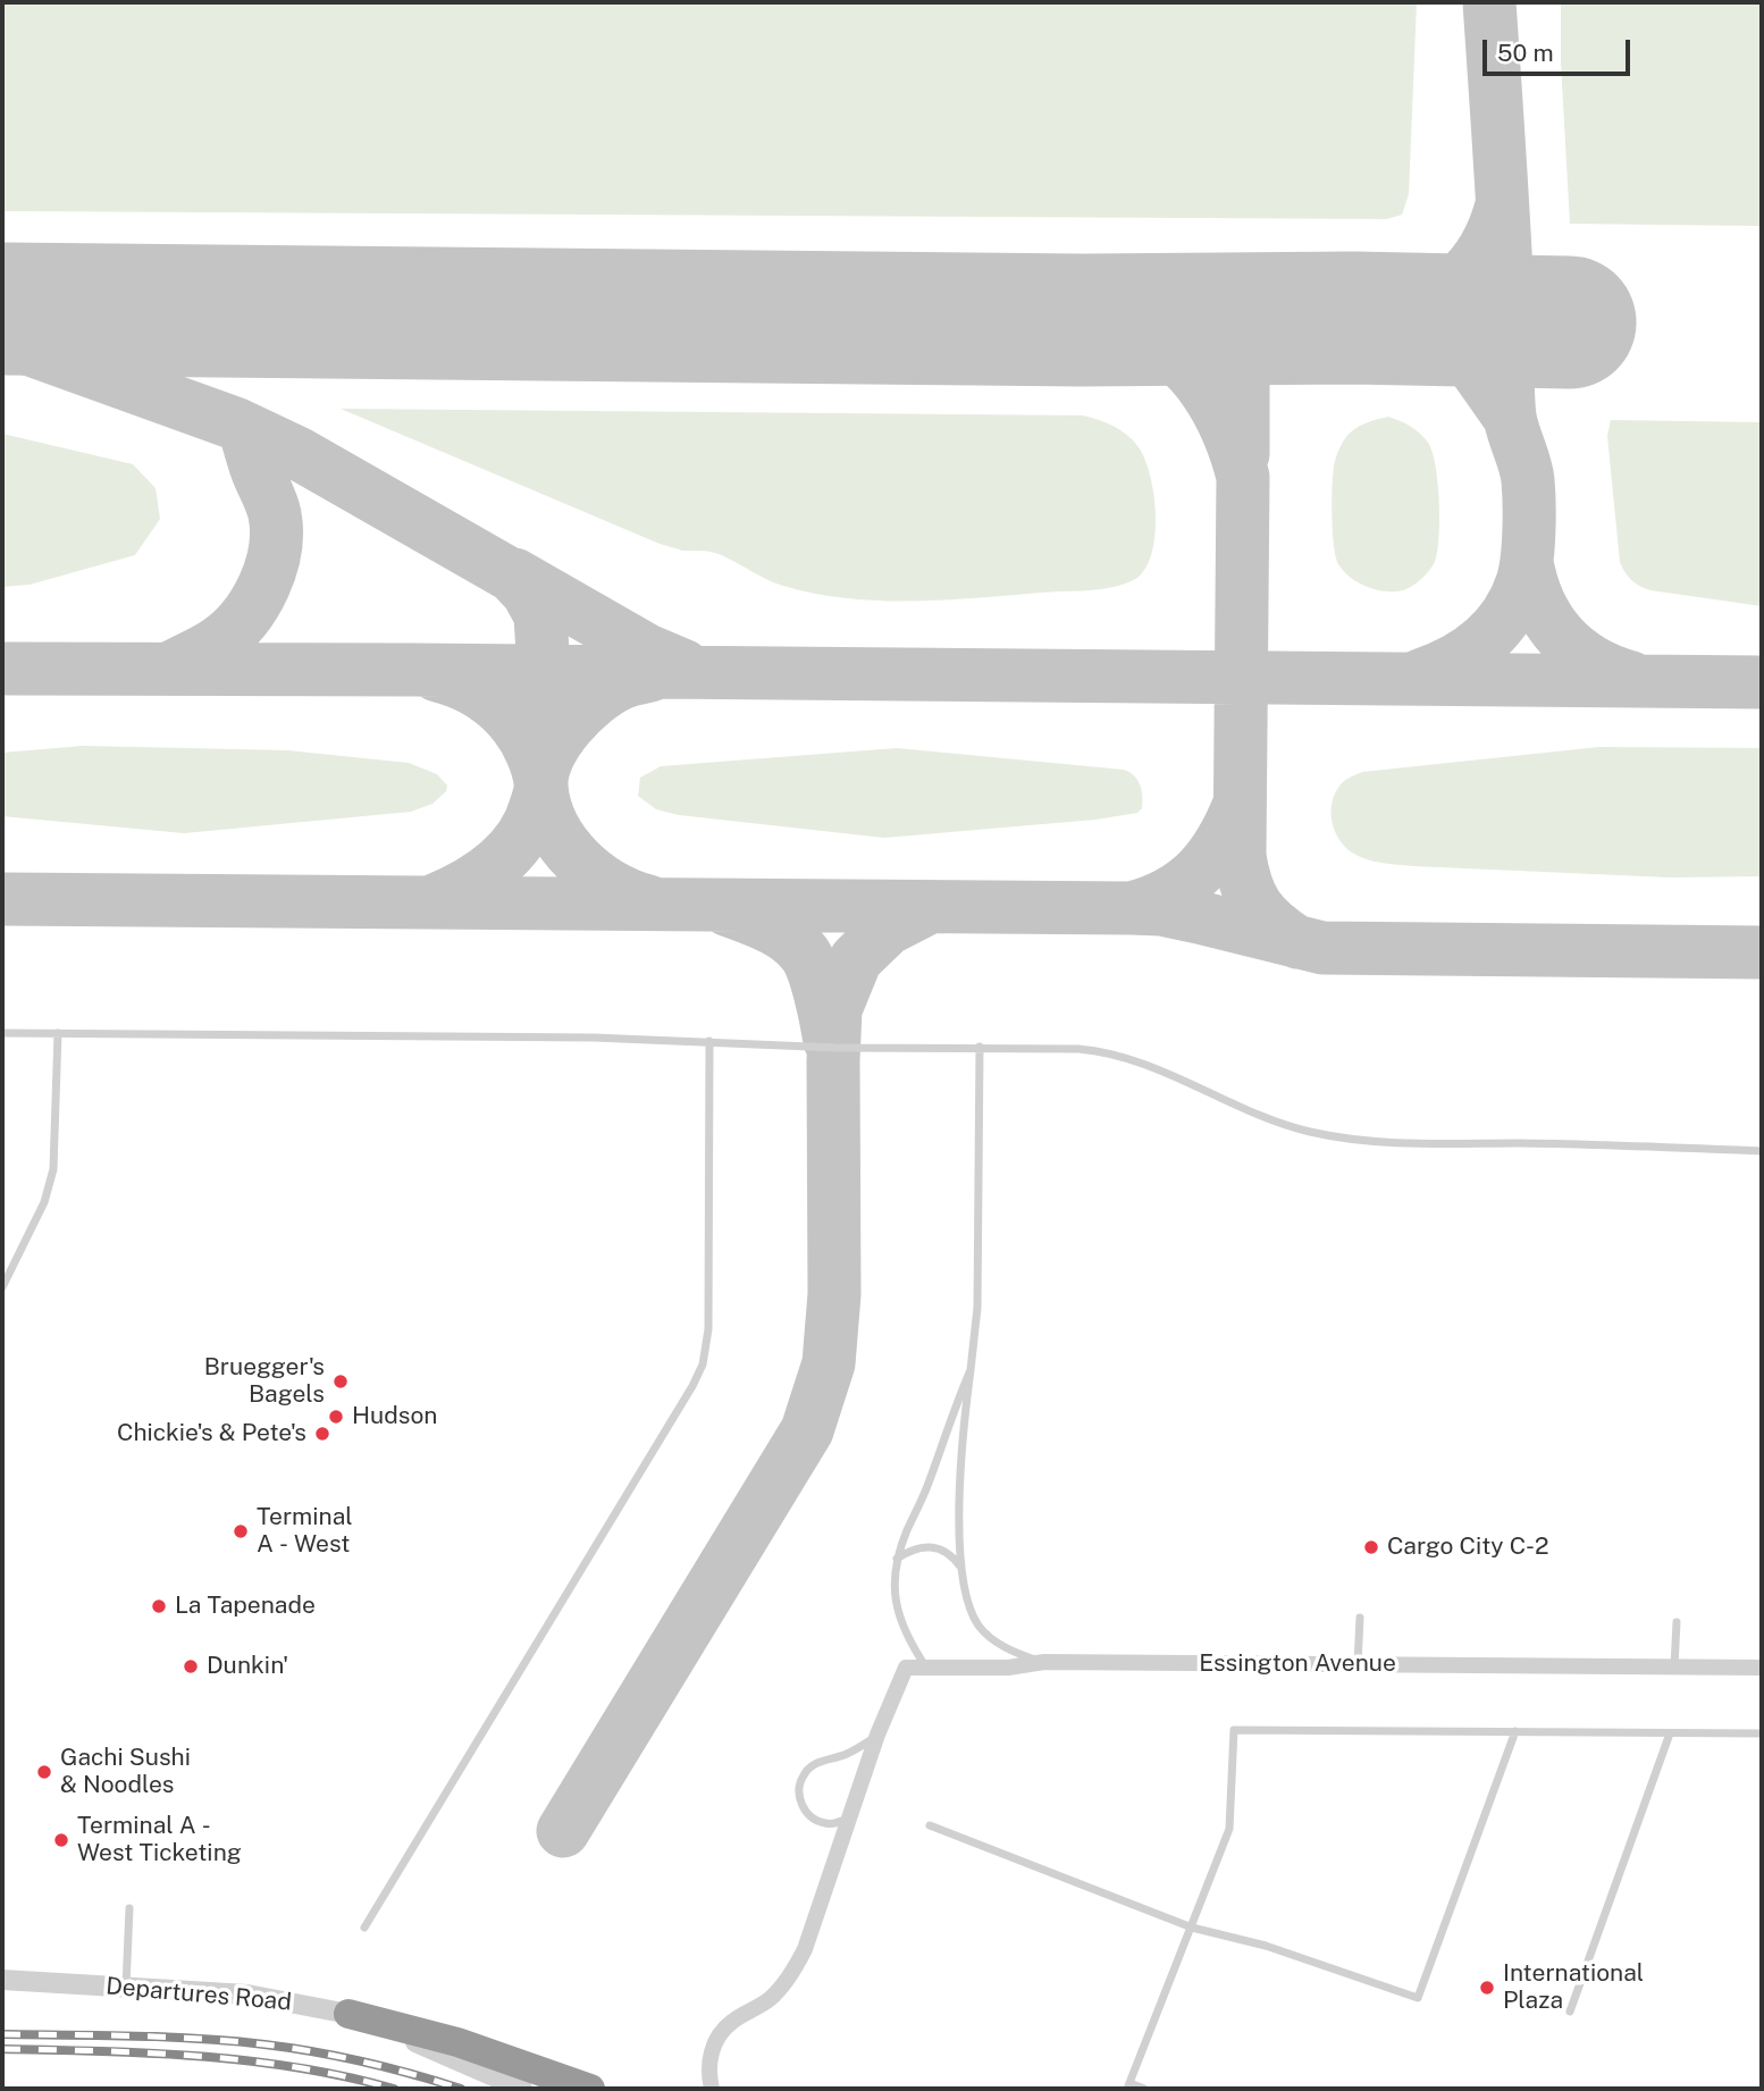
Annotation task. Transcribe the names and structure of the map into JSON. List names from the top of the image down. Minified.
{"streets":{"street":["Essington Avenue","Departures Road"]},"places":["Bruegger's Bagels","Hudson","Chickie's & Pete's","Terminal A - West","Cargo City C-2","La Tapenade","Dunkin'","Gachi Sushi & Noodles","Terminal A - West Ticketing","International Plaza"],"scale_bar":"50 m"}
